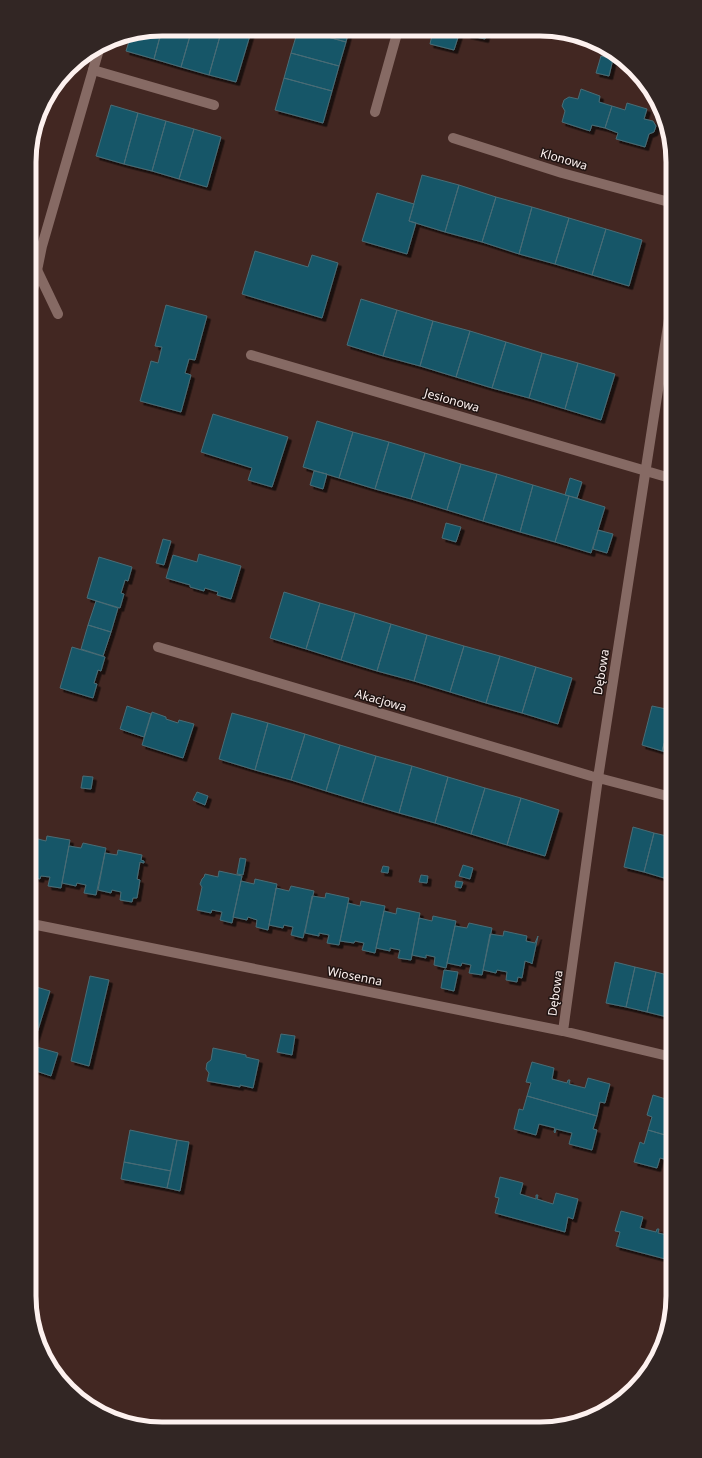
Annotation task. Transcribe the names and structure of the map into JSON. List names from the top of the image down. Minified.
{"streets":{"street":["Klonowa","Jesionowa","Dębowa","Akacjowa","Wiosenna"]},"crossings":[["Jesionowa","Dębowa"],["Dębowa","Akacjowa"],["Dębowa","Wiosenna"]]}
